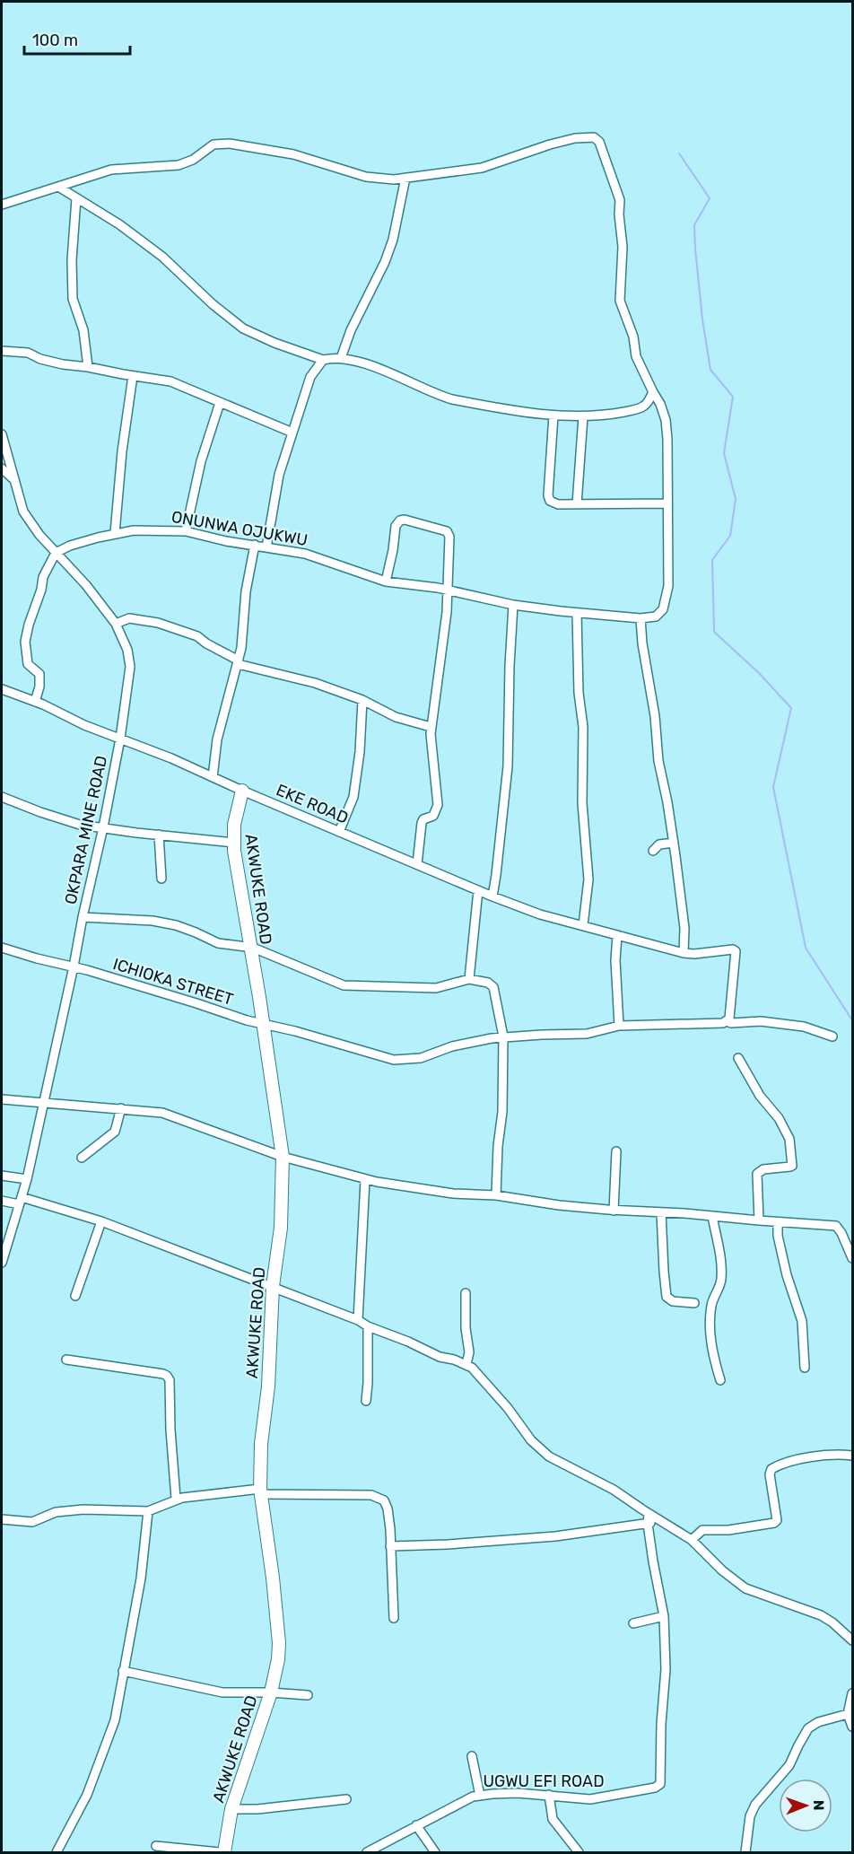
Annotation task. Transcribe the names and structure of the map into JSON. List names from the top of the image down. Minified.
{"streets":{"main road":["AKWUKE ROAD"],"street":["ONUNWA OJUKWU","EKE ROAD","OKPARA MINE ROAD","ICHIOKA STREET","UGWU EFI ROAD"]},"crossings":[["ONUNWA OJUKWU","OKPARA MINE ROAD"],["EKE ROAD","OKPARA MINE ROAD"],["EKE ROAD","AKWUKE ROAD"],["EKE ROAD","ICHIOKA STREET"],["OKPARA MINE ROAD","ICHIOKA STREET"],["AKWUKE ROAD","ICHIOKA STREET"]],"scale_bar":"100 m","north":"right"}
